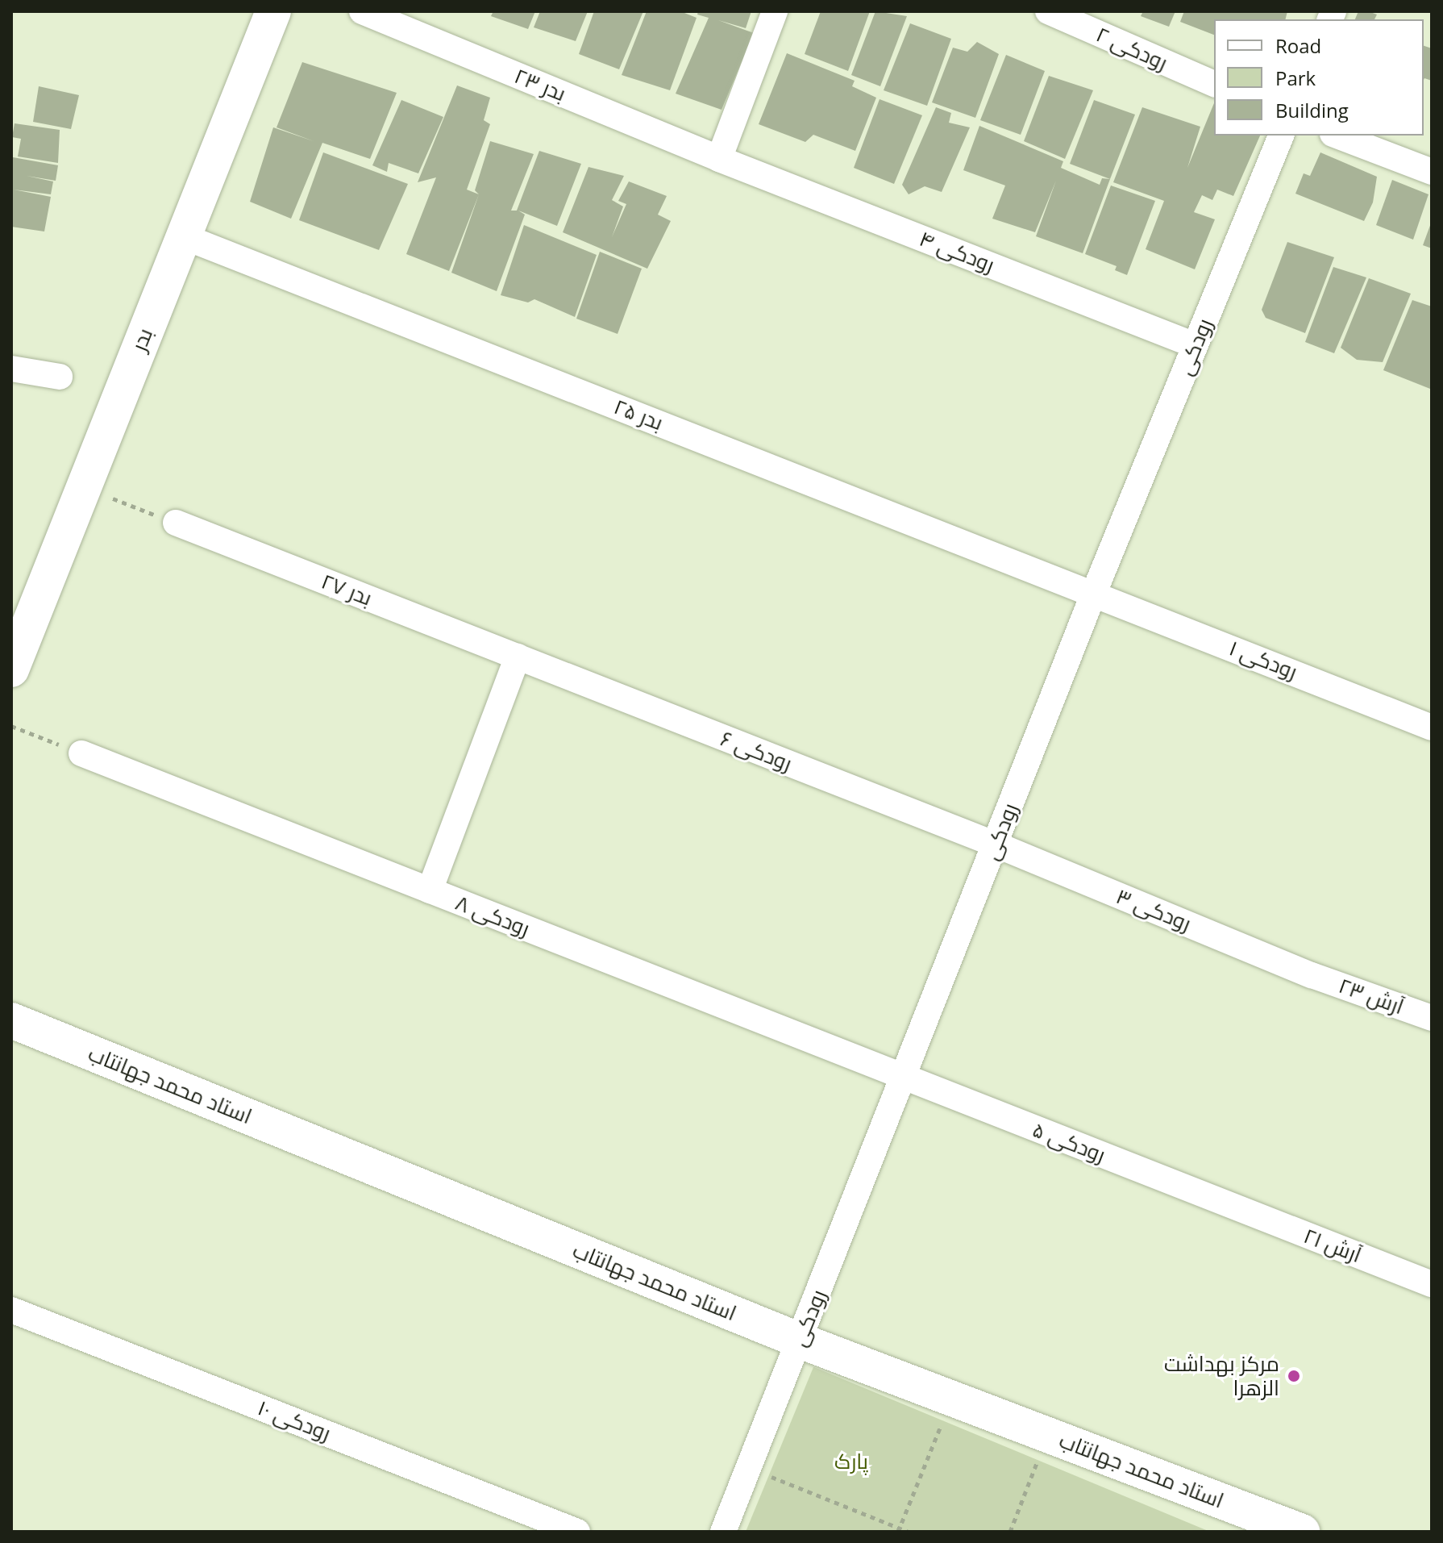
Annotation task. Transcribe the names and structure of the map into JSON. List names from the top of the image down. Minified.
{"streets":{"street":["رودکی ۲","بدر ۲۳","رودکی ۴","بدر","رودکی","بدر ۲۵","بدر ۲۷","رودکی ۱","رودکی ۶","رودکی ۳","رودکی ۸","آرش ۲۳","استاد محمد جهانتاب","رودکی ۵","آرش ۲۱","رودکی ۱۰"]},"crossings":[["بدر ۲۳","رودکی ۴"],["رودکی ۴","رودکی"],["بدر","بدر ۲۵"],["رودکی","بدر ۲۵"],["رودکی","رودکی ۱"],["رودکی","رودکی ۶"],["رودکی","رودکی ۳"],["رودکی","رودکی ۸"],["رودکی","استاد محمد جهانتاب"],["رودکی","رودکی ۵"],["بدر ۲۵","رودکی ۱"],["بدر ۲۷","رودکی ۶"],["رودکی ۶","رودکی ۳"],["رودکی ۳","آرش ۲۳"],["رودکی ۸","رودکی ۵"],["رودکی ۵","آرش ۲۱"]],"parks":["پارک"],"places":["مرکز بهداشت الزهرا"],"legend":["Road","Park","Building"]}
